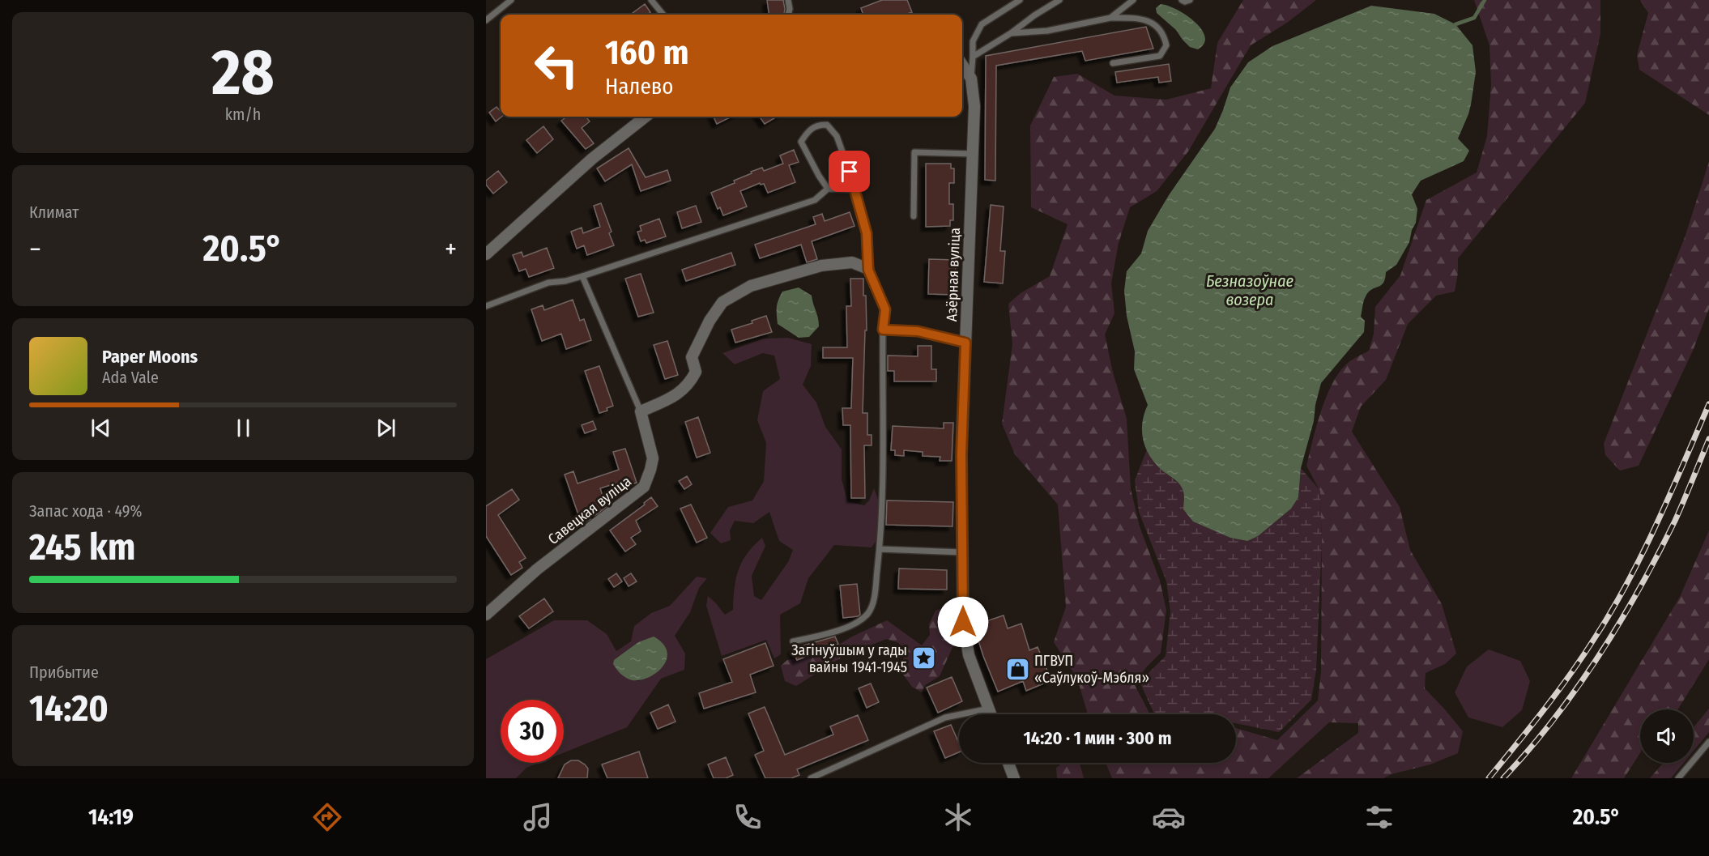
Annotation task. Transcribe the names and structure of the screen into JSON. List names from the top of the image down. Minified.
{"streets":{"street":["Азёрная вуліца","Савецкая вуліца"]},"water":["Безназоўнае возера"],"places":{"place":["Загінуўшым у гады вайны 1941-1945"],"shop":["ПГВУП «Саўлукоў-Мэбля»"]},"page":{"tile":[["28","km/h"],"Климат",["Запас хода · 49%","245 km"],["Прибытие","14:20"]],"turn":["160 m","Налево"],"heat":["−","20.5°","+"],"song":["Paper Moons","Ada Vale"],"limit":"30","trip":"14:20 · 1 мин · 300 m","tabs":["14:19","20.5°"]}}
